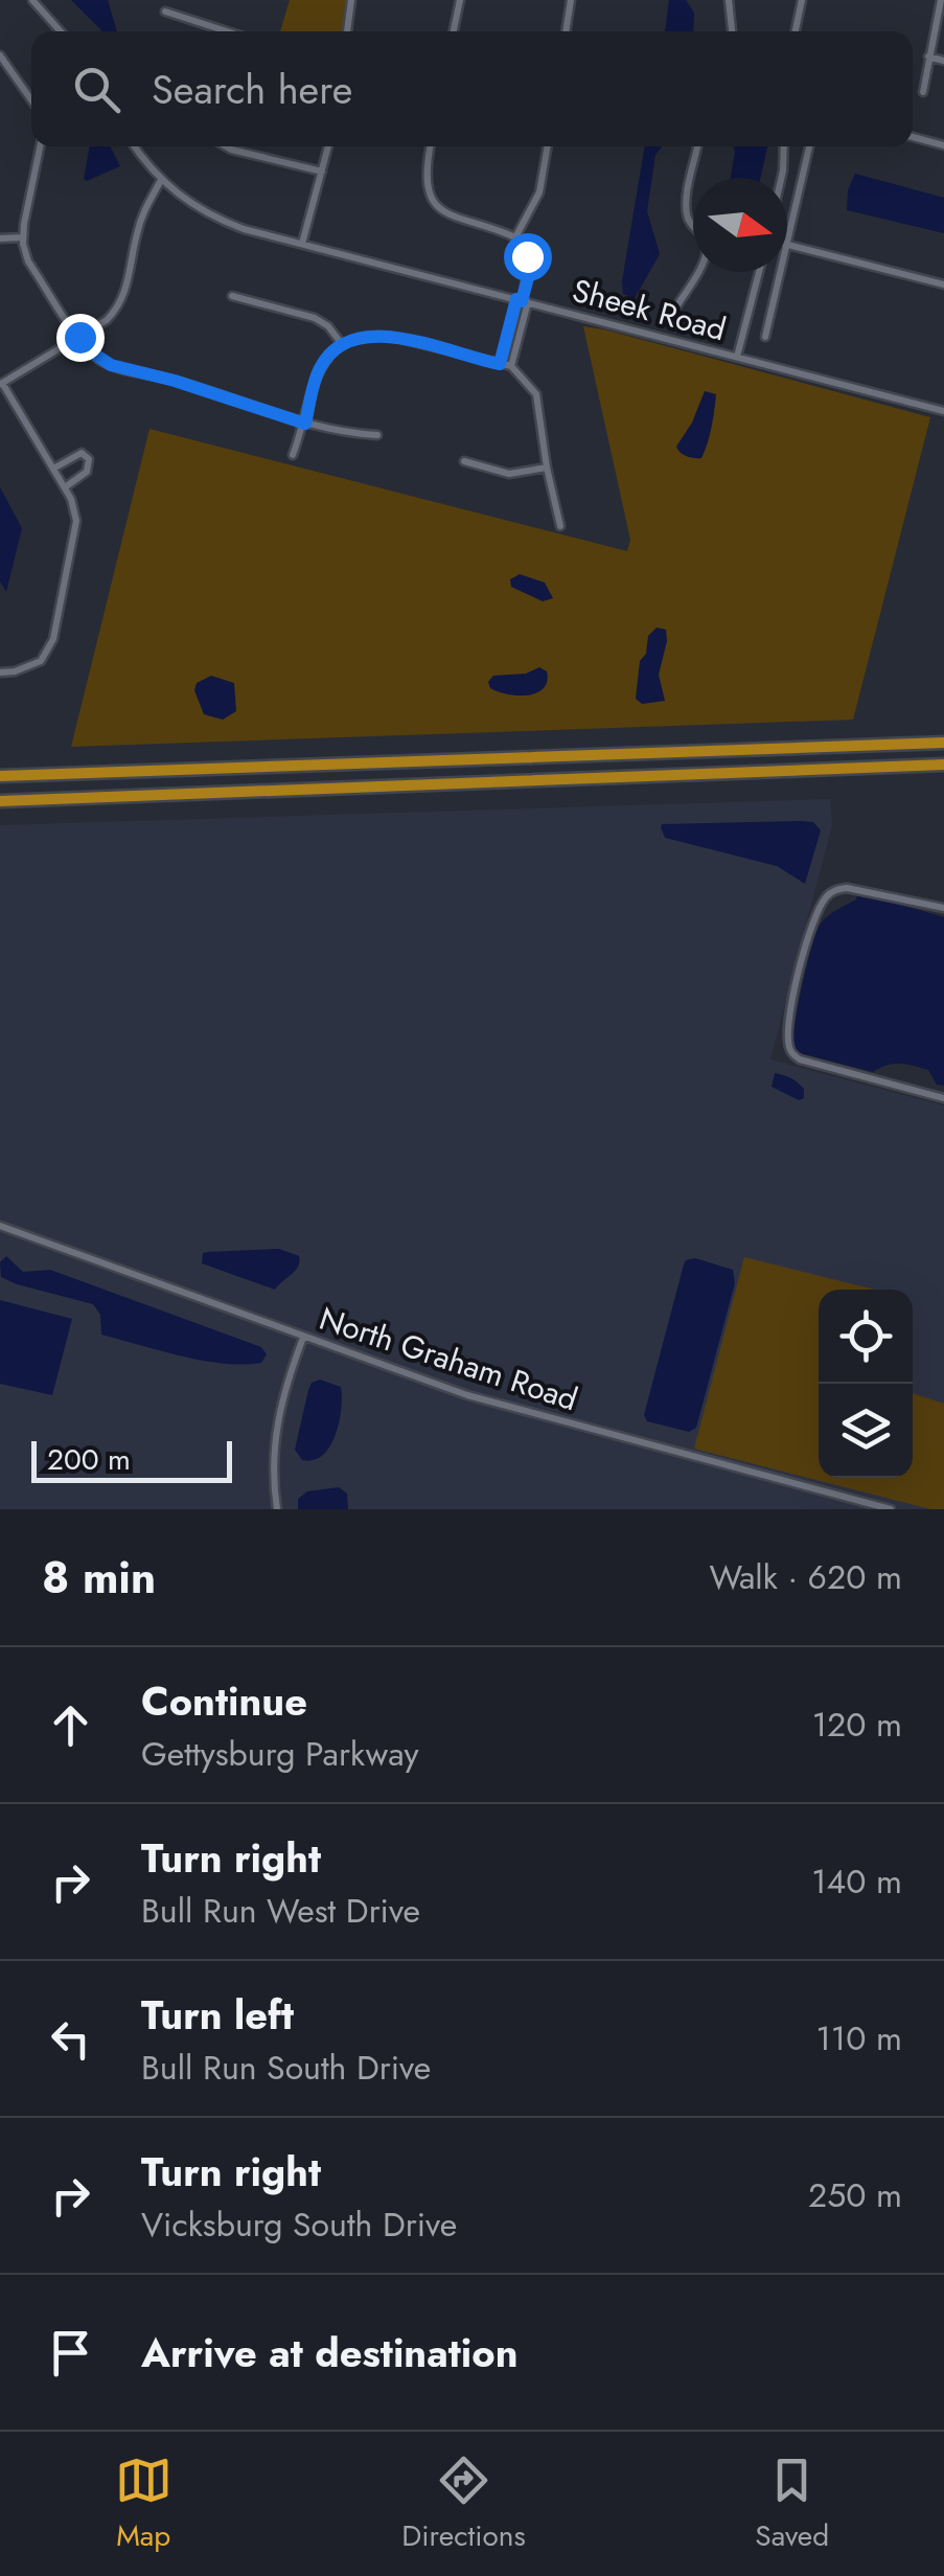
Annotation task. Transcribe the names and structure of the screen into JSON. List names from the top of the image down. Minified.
{"streets":{"street":["Sheek Road","North Graham Road"]},"scale_bar":"200 m","north":"right","page":{"search":"Search here","scale":"200 m","heading":["8 min","Walk · 620 m"],"list":[["Continue","Gettysburg Parkway","120 m"],["Turn right","Bull Run West Drive","140 m"],["Turn left","Bull Run South Drive","110 m"],["Turn right","Vicksburg South Drive","250 m"],"Arrive at destination"],"nav":["Map","Directions","Saved"]}}
